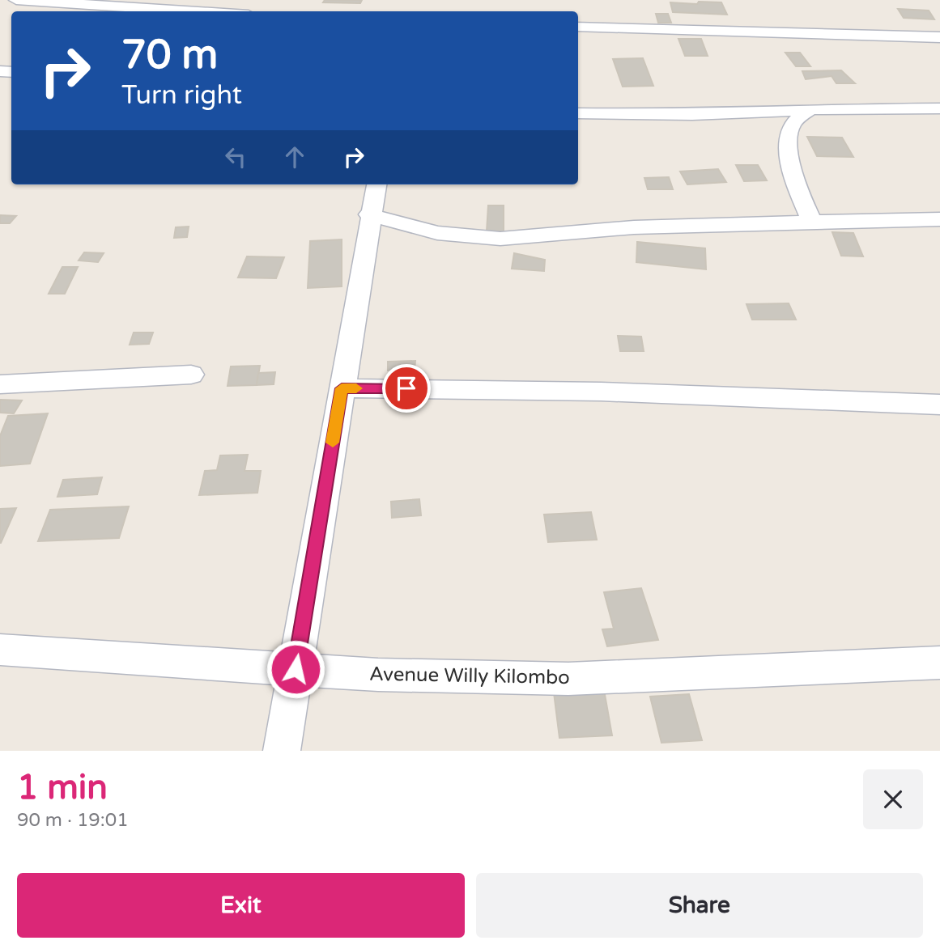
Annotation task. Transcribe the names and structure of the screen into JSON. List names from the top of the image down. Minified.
{"streets":{"street":["Avenue Willy Kilombo"]},"page":{"turn":["70 m","Turn right"],"heading":["1 min","90 m · 19:01"],"buttons":["Exit","Share"]}}
